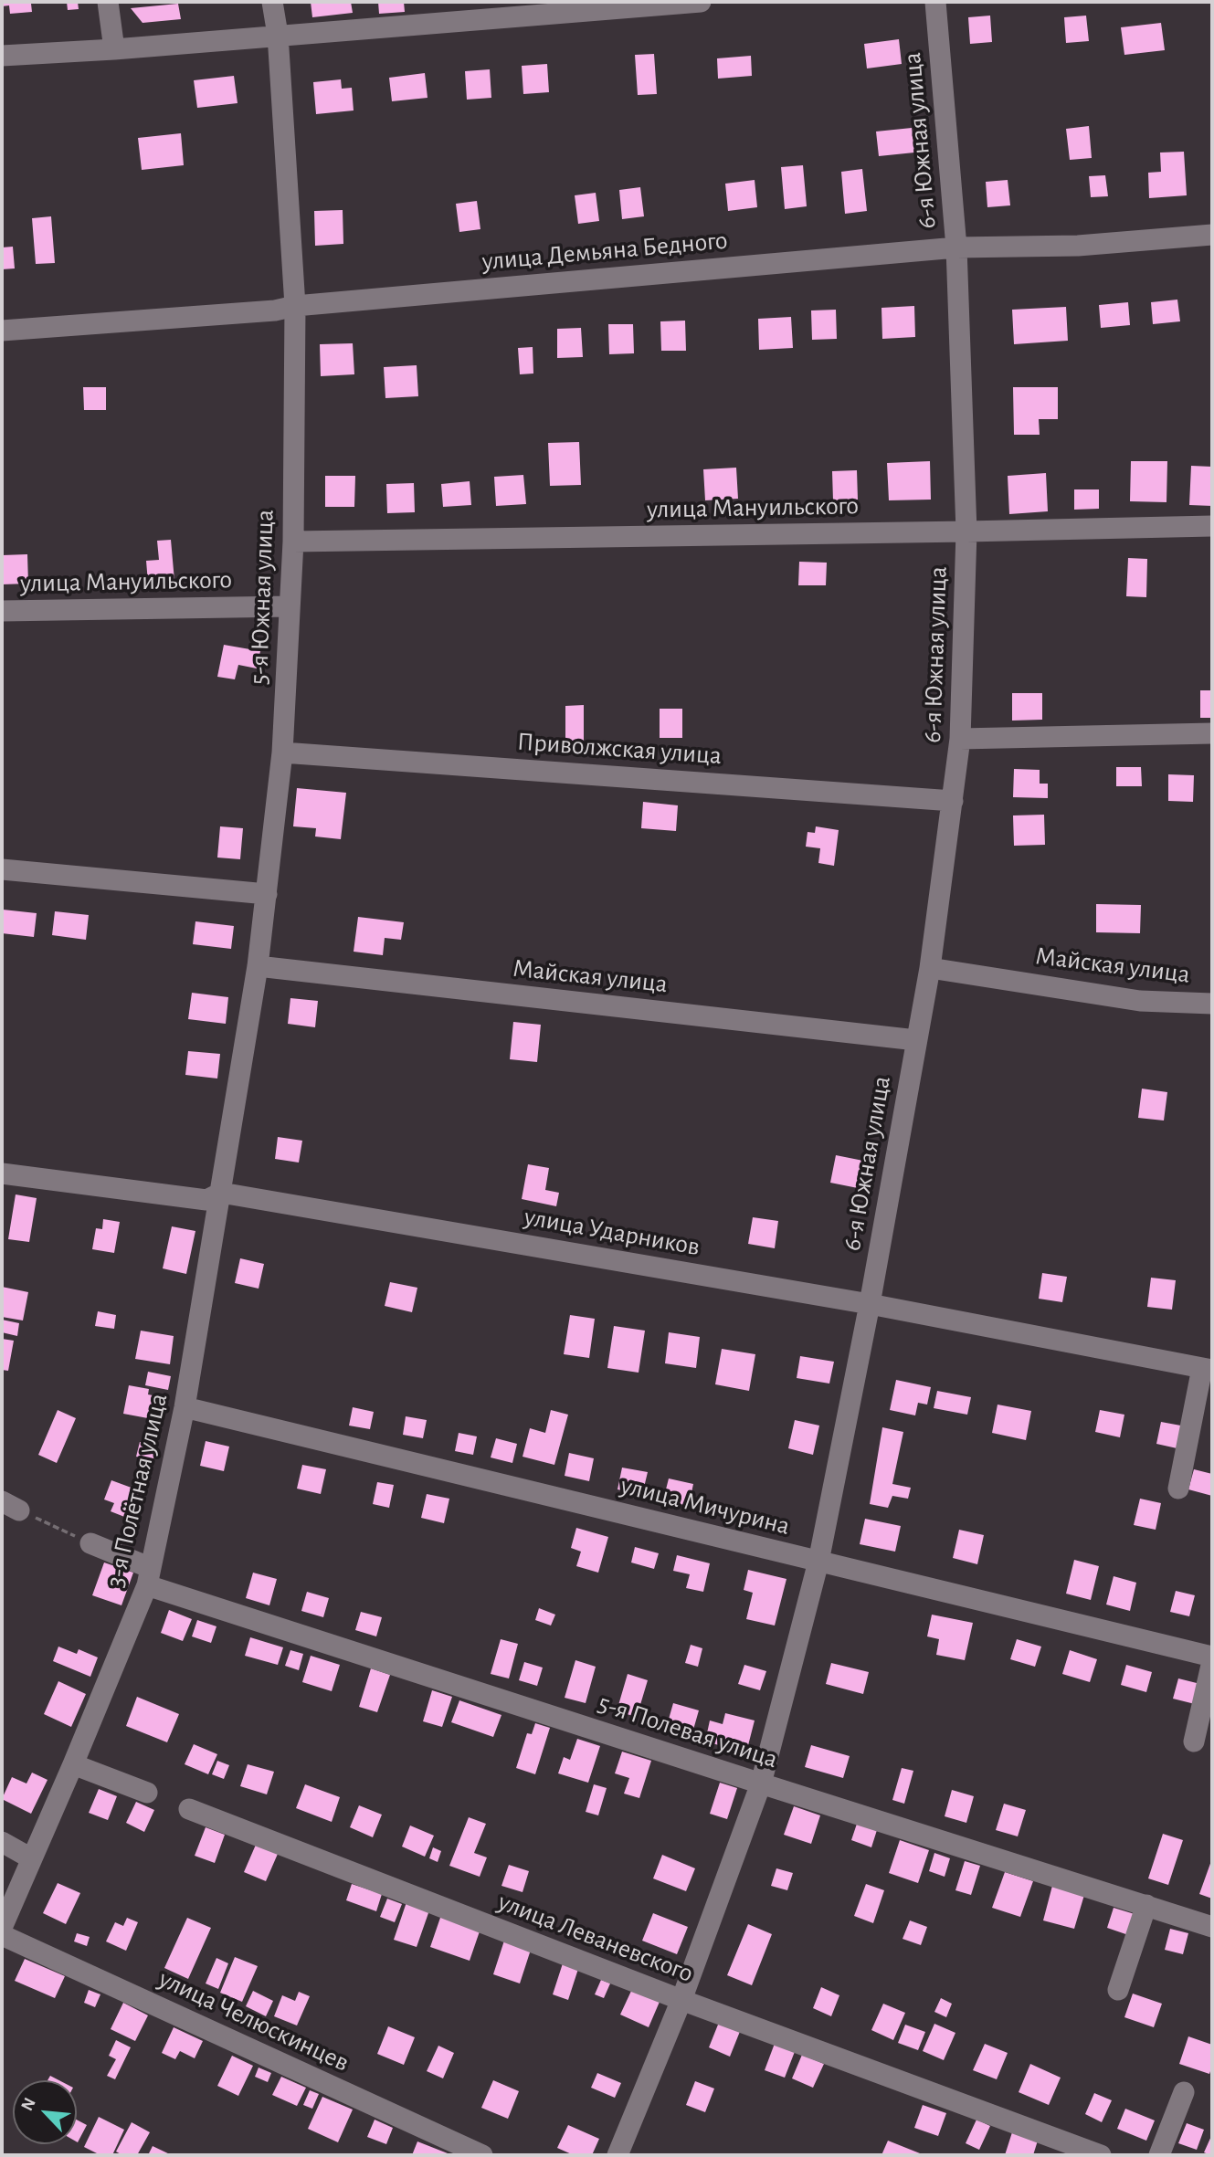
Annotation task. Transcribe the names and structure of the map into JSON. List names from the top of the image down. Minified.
{"streets":{"street":["6-я Южная улица","улица Демьяна Бедного","улица Мануильского","5-я Южная улица","Приволжская улица","Майская улица","улица Ударников","3-я Полётная улица","улица Мичурина","5-я Полевая улица","улица Леваневского","улица Челюскинцев"]},"crossings":[["6-я Южная улица","улица Демьяна Бедного"],["6-я Южная улица","улица Мануильского"],["6-я Южная улица","Приволжская улица"],["6-я Южная улица","Майская улица"],["6-я Южная улица","улица Ударников"],["6-я Южная улица","улица Мичурина"],["6-я Южная улица","5-я Полевая улица"],["6-я Южная улица","улица Леваневского"],["улица Демьяна Бедного","5-я Южная улица"],["улица Мануильского","5-я Южная улица"],["5-я Южная улица","Приволжская улица"],["5-я Южная улица","Майская улица"],["5-я Южная улица","улица Ударников"],["5-я Южная улица","3-я Полётная улица"],["улица Ударников","3-я Полётная улица"],["3-я Полётная улица","улица Мичурина"],["3-я Полётная улица","5-я Полевая улица"]],"north":"top left"}
